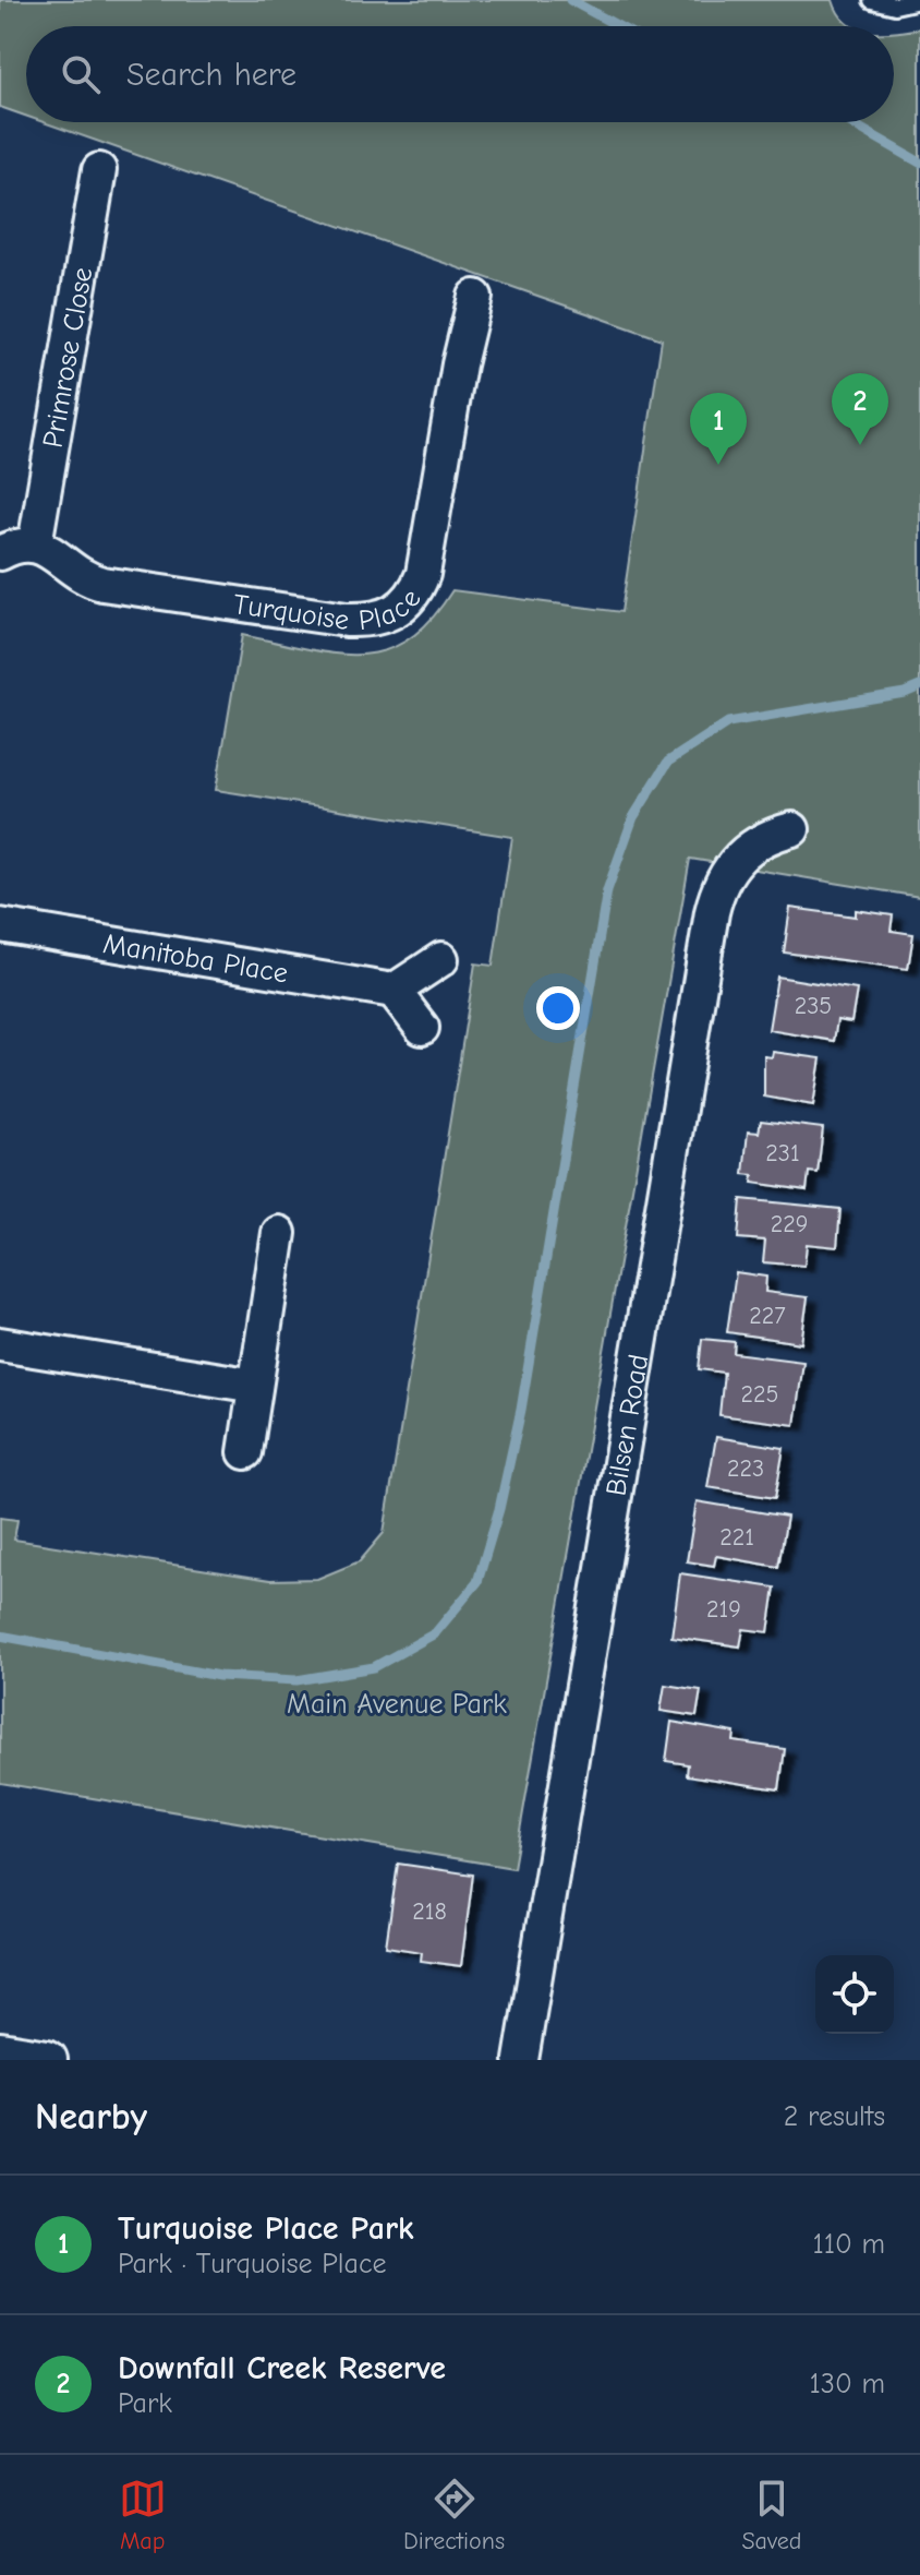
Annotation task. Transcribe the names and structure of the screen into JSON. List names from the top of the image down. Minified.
{"streets":{"street":["Primrose Close","Turquoise Place","Manitoba Place","Bilsen Road"]},"crossings":[["Primrose Close","Turquoise Place"]],"parks":["Main Avenue Park"],"house_numbers":["235","231","229","227","225","223","221","219","218"],"page":{"search":"Search here","pins":["2","1"],"heading":["Nearby","2 results"],"list":[{"mark":"1","name":"Turquoise Place Park","note":"Park · Turquoise Place","value":"110 m"},{"mark":"2","name":"Downfall Creek Reserve","note":"Park","value":"130 m"}],"nav":["Map","Directions","Saved"]}}
